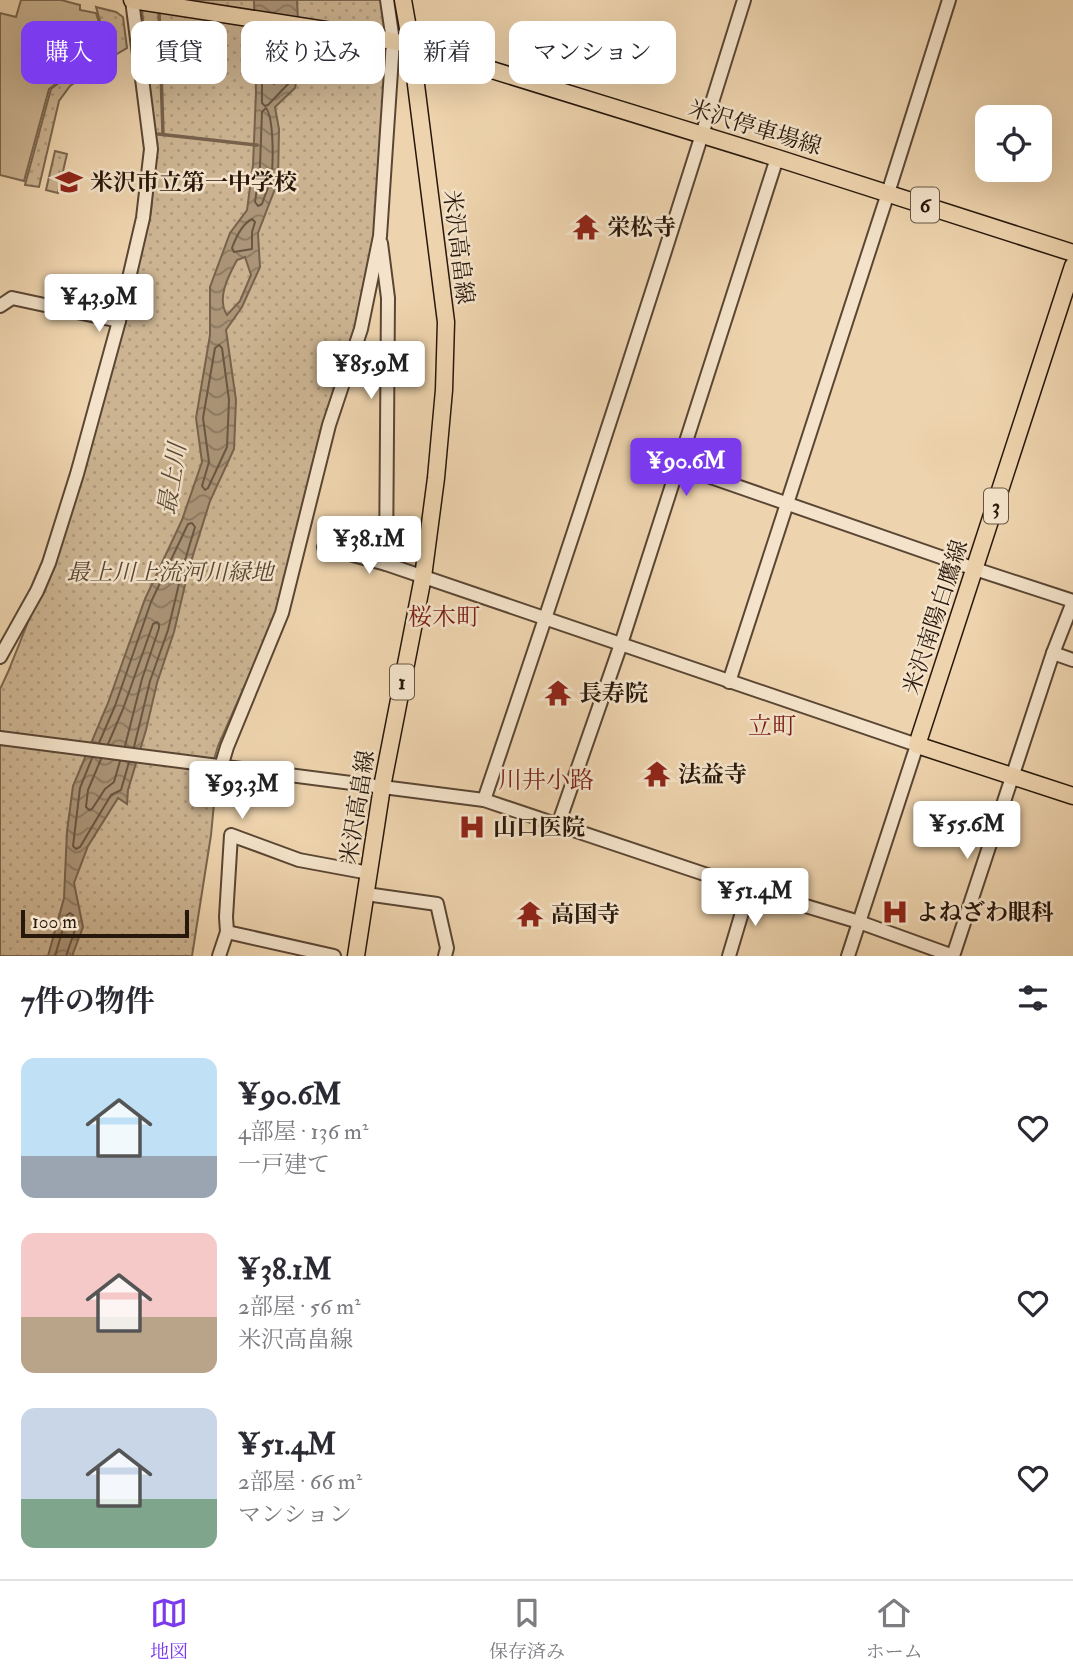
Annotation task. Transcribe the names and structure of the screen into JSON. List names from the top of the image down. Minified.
{"streets":{"main road":["米沢停車場線","6","米沢高畠線","3","米沢南陽白鷹線","1"]},"districts":["桜木町","立町","川井小路"],"water":["最上川"],"parks":["最上川上流河川緑地"],"places":{"school or university":["米沢市立第一中学校"],"temple":["栄松寺","長寿院","法益寺","高国寺"],"hospital":["山口医院","よねざわ眼科"]},"scale_bar":"100 m","page":{"chip":["購入","賃貸","絞り込み","新着","マンション"],"price":["¥43.9M","¥85.9M","¥90.6M","¥38.1M","¥93.3M","¥55.6M","¥51.4M"],"scale":"100 m","heading":"7件の物件","list":[{"name":"¥90.6M","note":"4部屋 · 136 m² · 一戸建て"},{"name":"¥38.1M","note":"2部屋 · 56 m² · 米沢高畠線"},{"name":"¥51.4M","note":"2部屋 · 66 m² · マンション"}],"tabs":["地図","保存済み","ホーム"]}}
